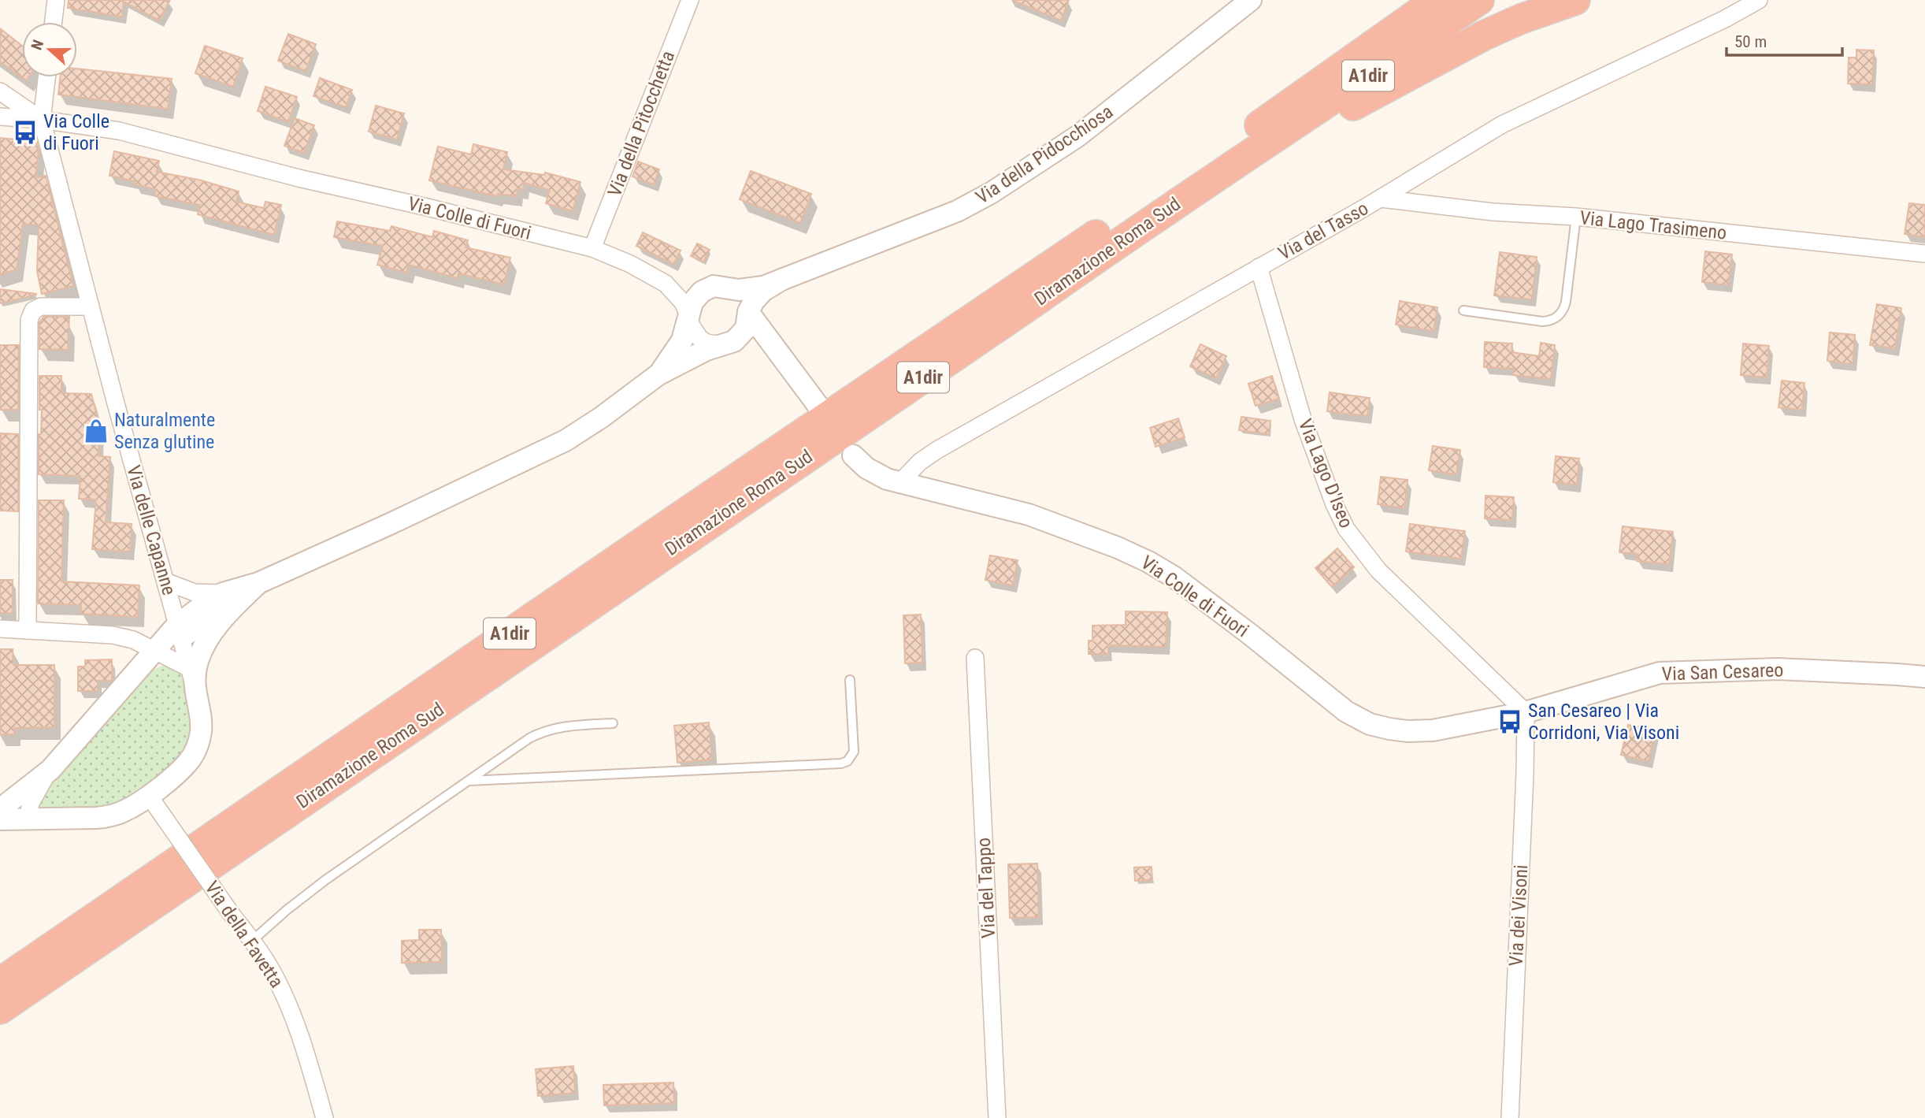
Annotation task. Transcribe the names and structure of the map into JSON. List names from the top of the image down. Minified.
{"streets":{"highway":["A1dir","Diramazione Roma Sud"],"street":["Via della Pitocchetta","Via della Pidocchiosa","Via Colle di Fuori","Via Lago Trasimeno","Via del Tasso","Via Lago D'Iseo","Via delle Capanne","Via San Cesareo","Via del Tappo","Via dei Visoni","Via della Favetta"]},"crossings":[["Via della Pitocchetta","Via Colle di Fuori"],["Via della Pidocchiosa","Via Colle di Fuori"],["Via Colle di Fuori","Via del Tasso"],["Via Colle di Fuori","Via Lago D'Iseo"],["Via Colle di Fuori","Via delle Capanne"],["Via Colle di Fuori","Via San Cesareo"],["Via Colle di Fuori","Via dei Visoni"],["Via Lago Trasimeno","Via del Tasso"],["Via del Tasso","Via Lago D'Iseo"],["Via Lago D'Iseo","Via San Cesareo"],["Via Lago D'Iseo","Via dei Visoni"],["Via delle Capanne","Via della Favetta"],["Via San Cesareo","Via dei Visoni"]],"places":{"bus stop":["Via Colle di Fuori","San Cesareo | Via Corridoni, Via Visoni"],"shop":["Naturalmente Senza glutine"]},"scale_bar":"50 m","north":"left"}
